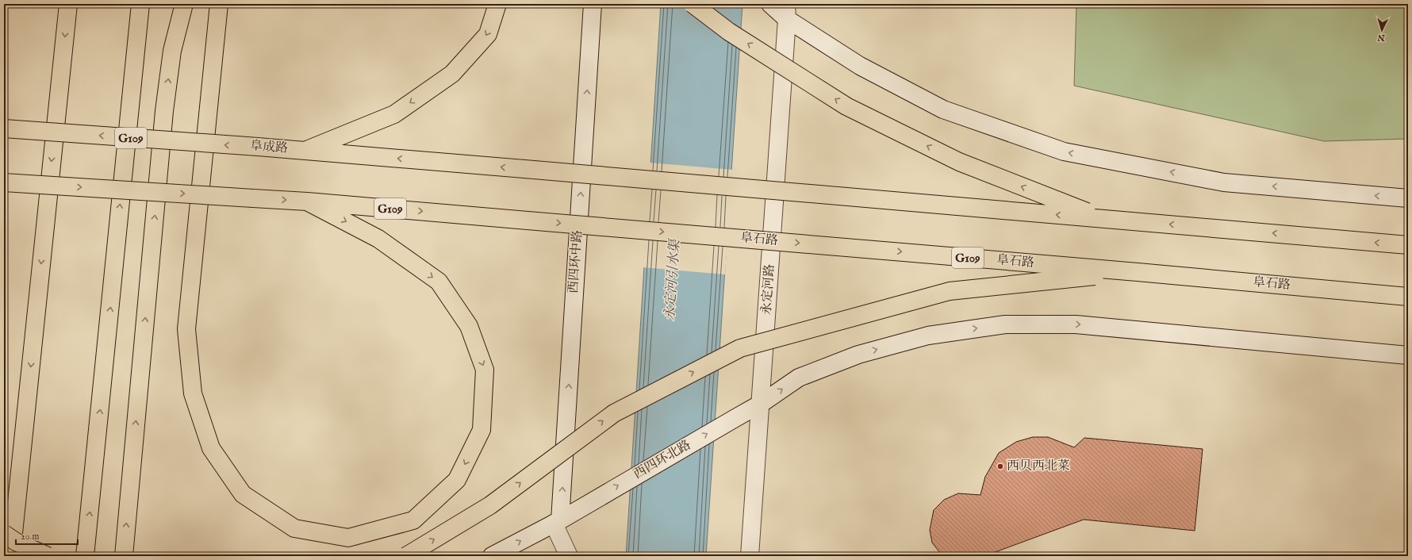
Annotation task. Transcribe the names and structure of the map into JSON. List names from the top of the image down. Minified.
{"streets":{"highway":["G109","阜成路","阜石路"],"main road":["西四环中路","永定河路","西四环北路"]},"crossings":[["G109","阜成路"],["G109","阜石路"],["西四环中路","西四环北路"],["永定河路","西四环北路"]],"one_way":["西四环中路","西四环北路"],"water":["永定河引水渠"],"places":["西贝西北菜"],"scale_bar":"20 m","north":"bottom"}
